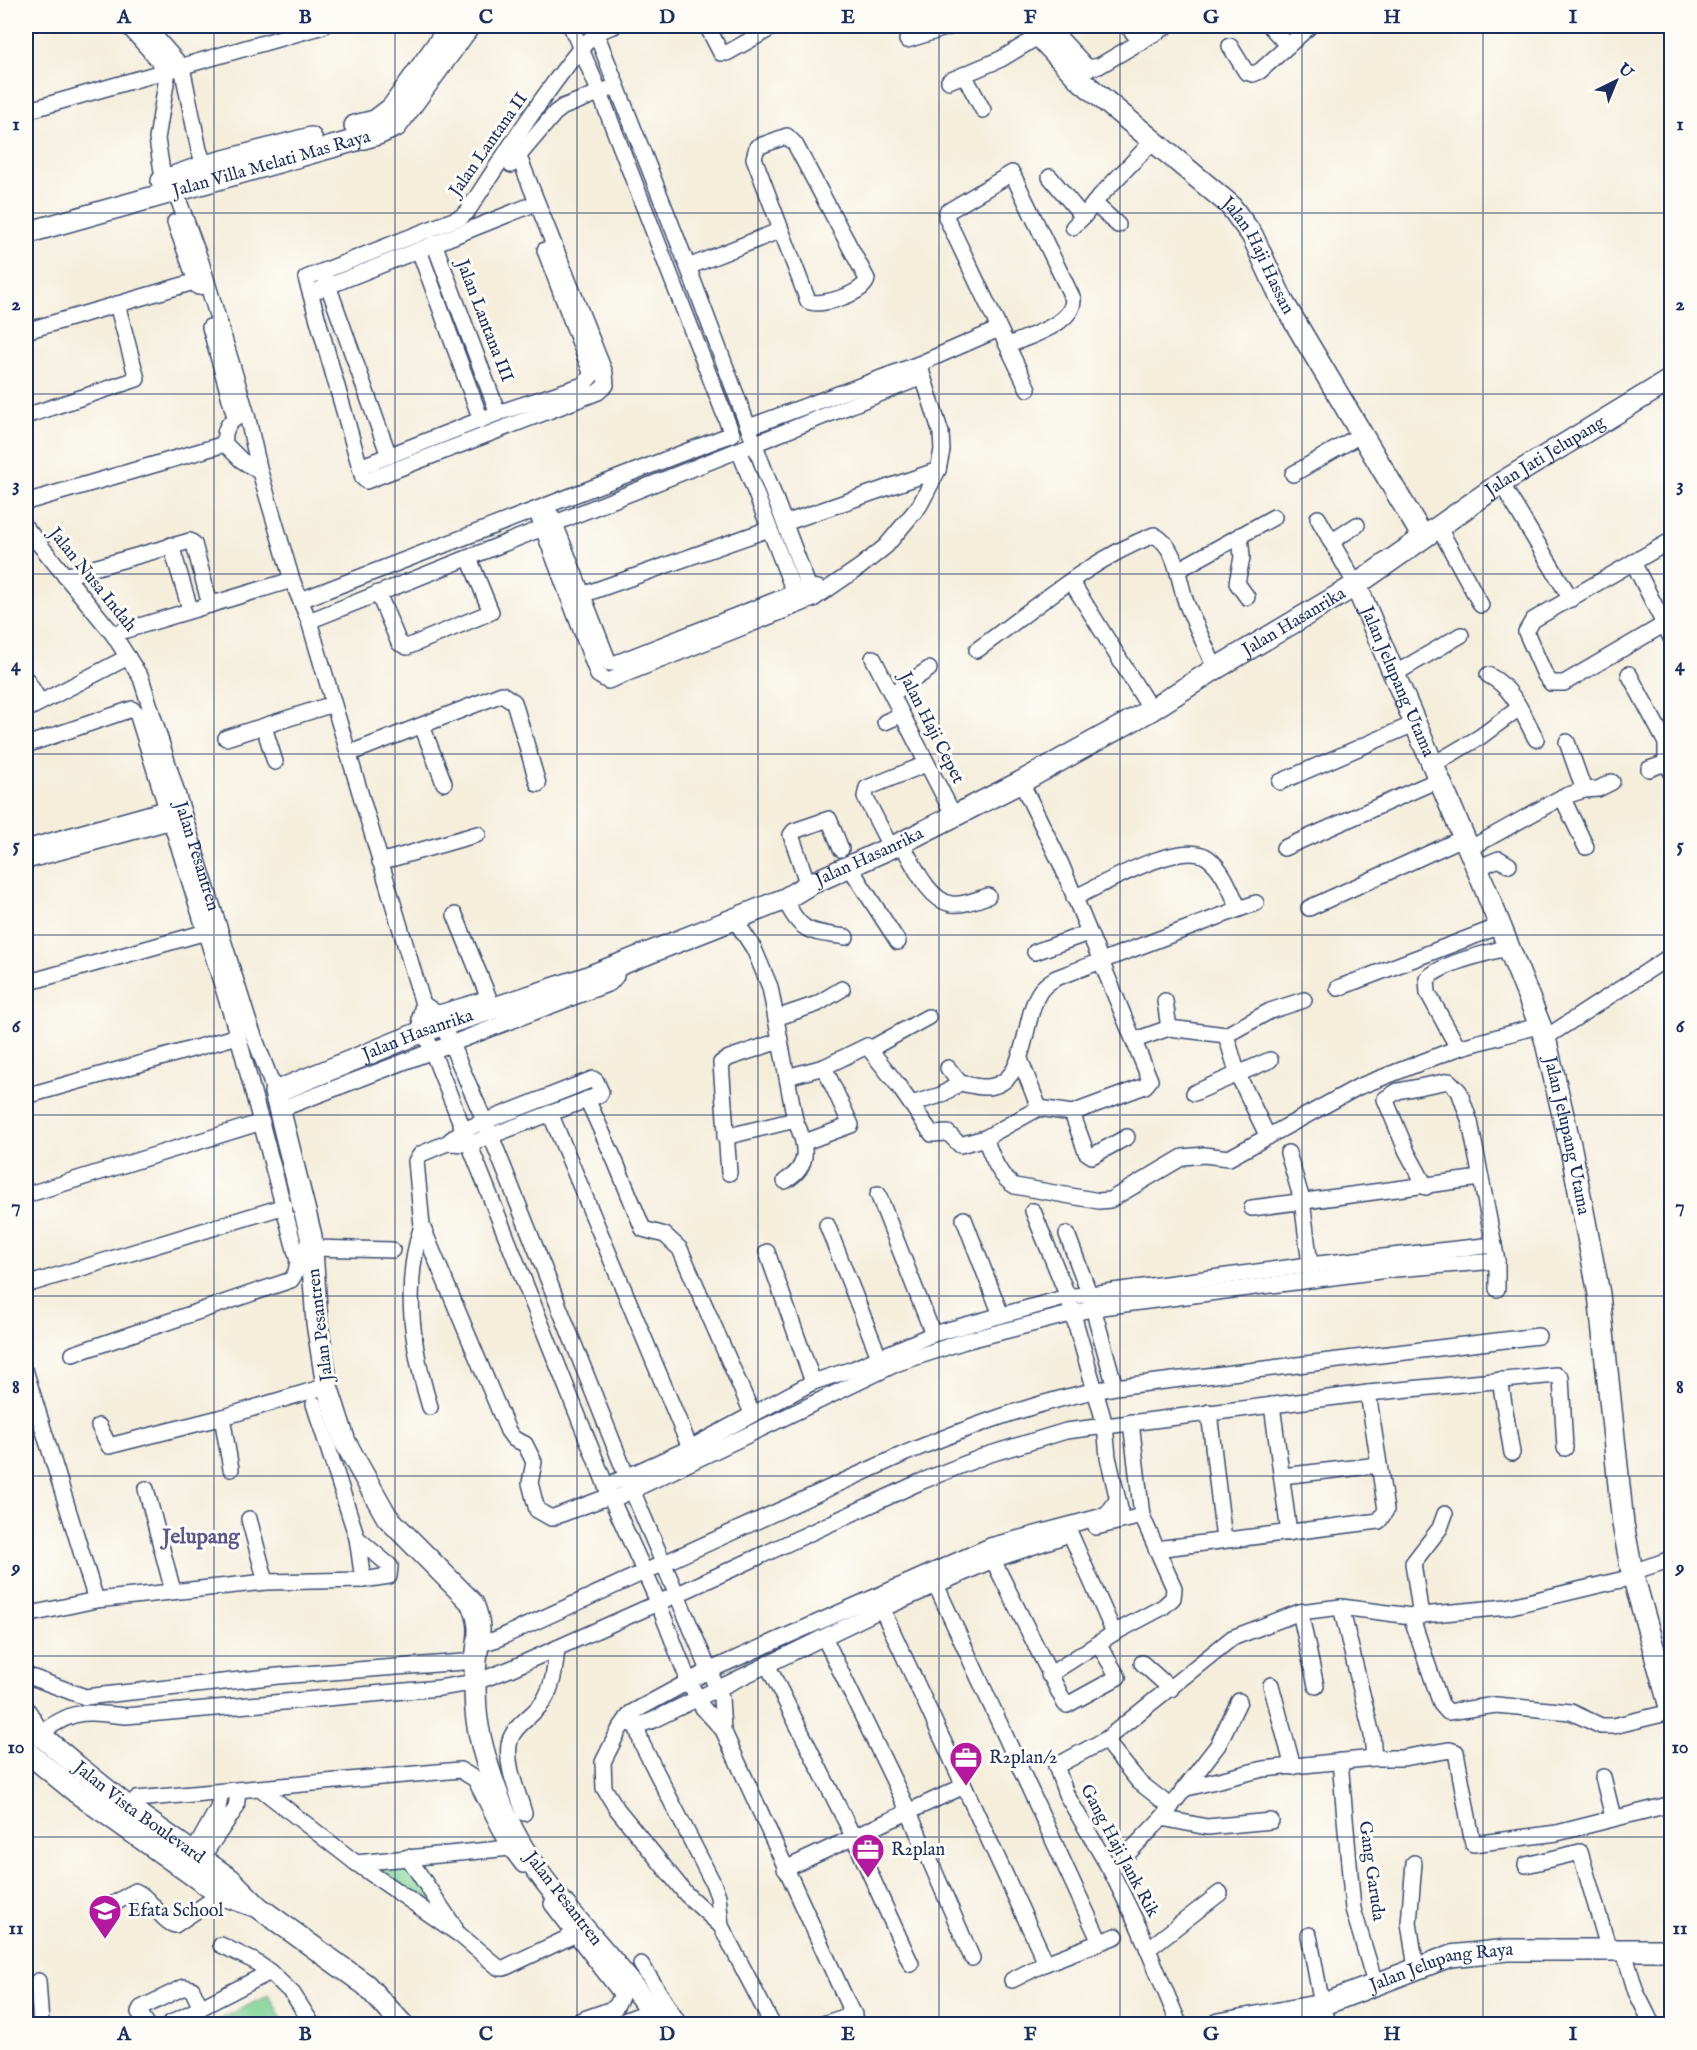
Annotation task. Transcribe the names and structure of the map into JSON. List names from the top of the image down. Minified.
{"streets":{"street":["Jalan Lantana II","Jalan Villa Melati Mas Raya","Jalan Haji Hassan","Jalan Lantana III","Jalan Jati Jelupang","Jalan Nusa Indah","Jalan Hasanrika","Jalan Jelupang Utama","Jalan Haji Cepet","Jalan Pesantren","Jalan Vista Boulevard","Gang Haji Jank Rik","Gang Garuda","Jalan Jelupang Raya"]},"crossings":[["Jalan Lantana II","Jalan Lantana III"],["Jalan Haji Hassan","Jalan Jati Jelupang"],["Jalan Haji Hassan","Jalan Hasanrika"],["Jalan Jati Jelupang","Jalan Hasanrika"],["Jalan Nusa Indah","Jalan Pesantren"],["Jalan Hasanrika","Jalan Jelupang Utama"],["Jalan Hasanrika","Jalan Haji Cepet"],["Jalan Hasanrika","Jalan Pesantren"],["Gang Garuda","Jalan Jelupang Raya"]],"districts":["Jelupang"],"places":{"office":["R2plan/2","R2plan"],"school or university":["Efata School"]},"north":"top right","grid":{"columns":["A","B","C","D","E","F","G","H","I"],"rows":["1","2","3","4","5","6","7","8","9","10","11"]}}
